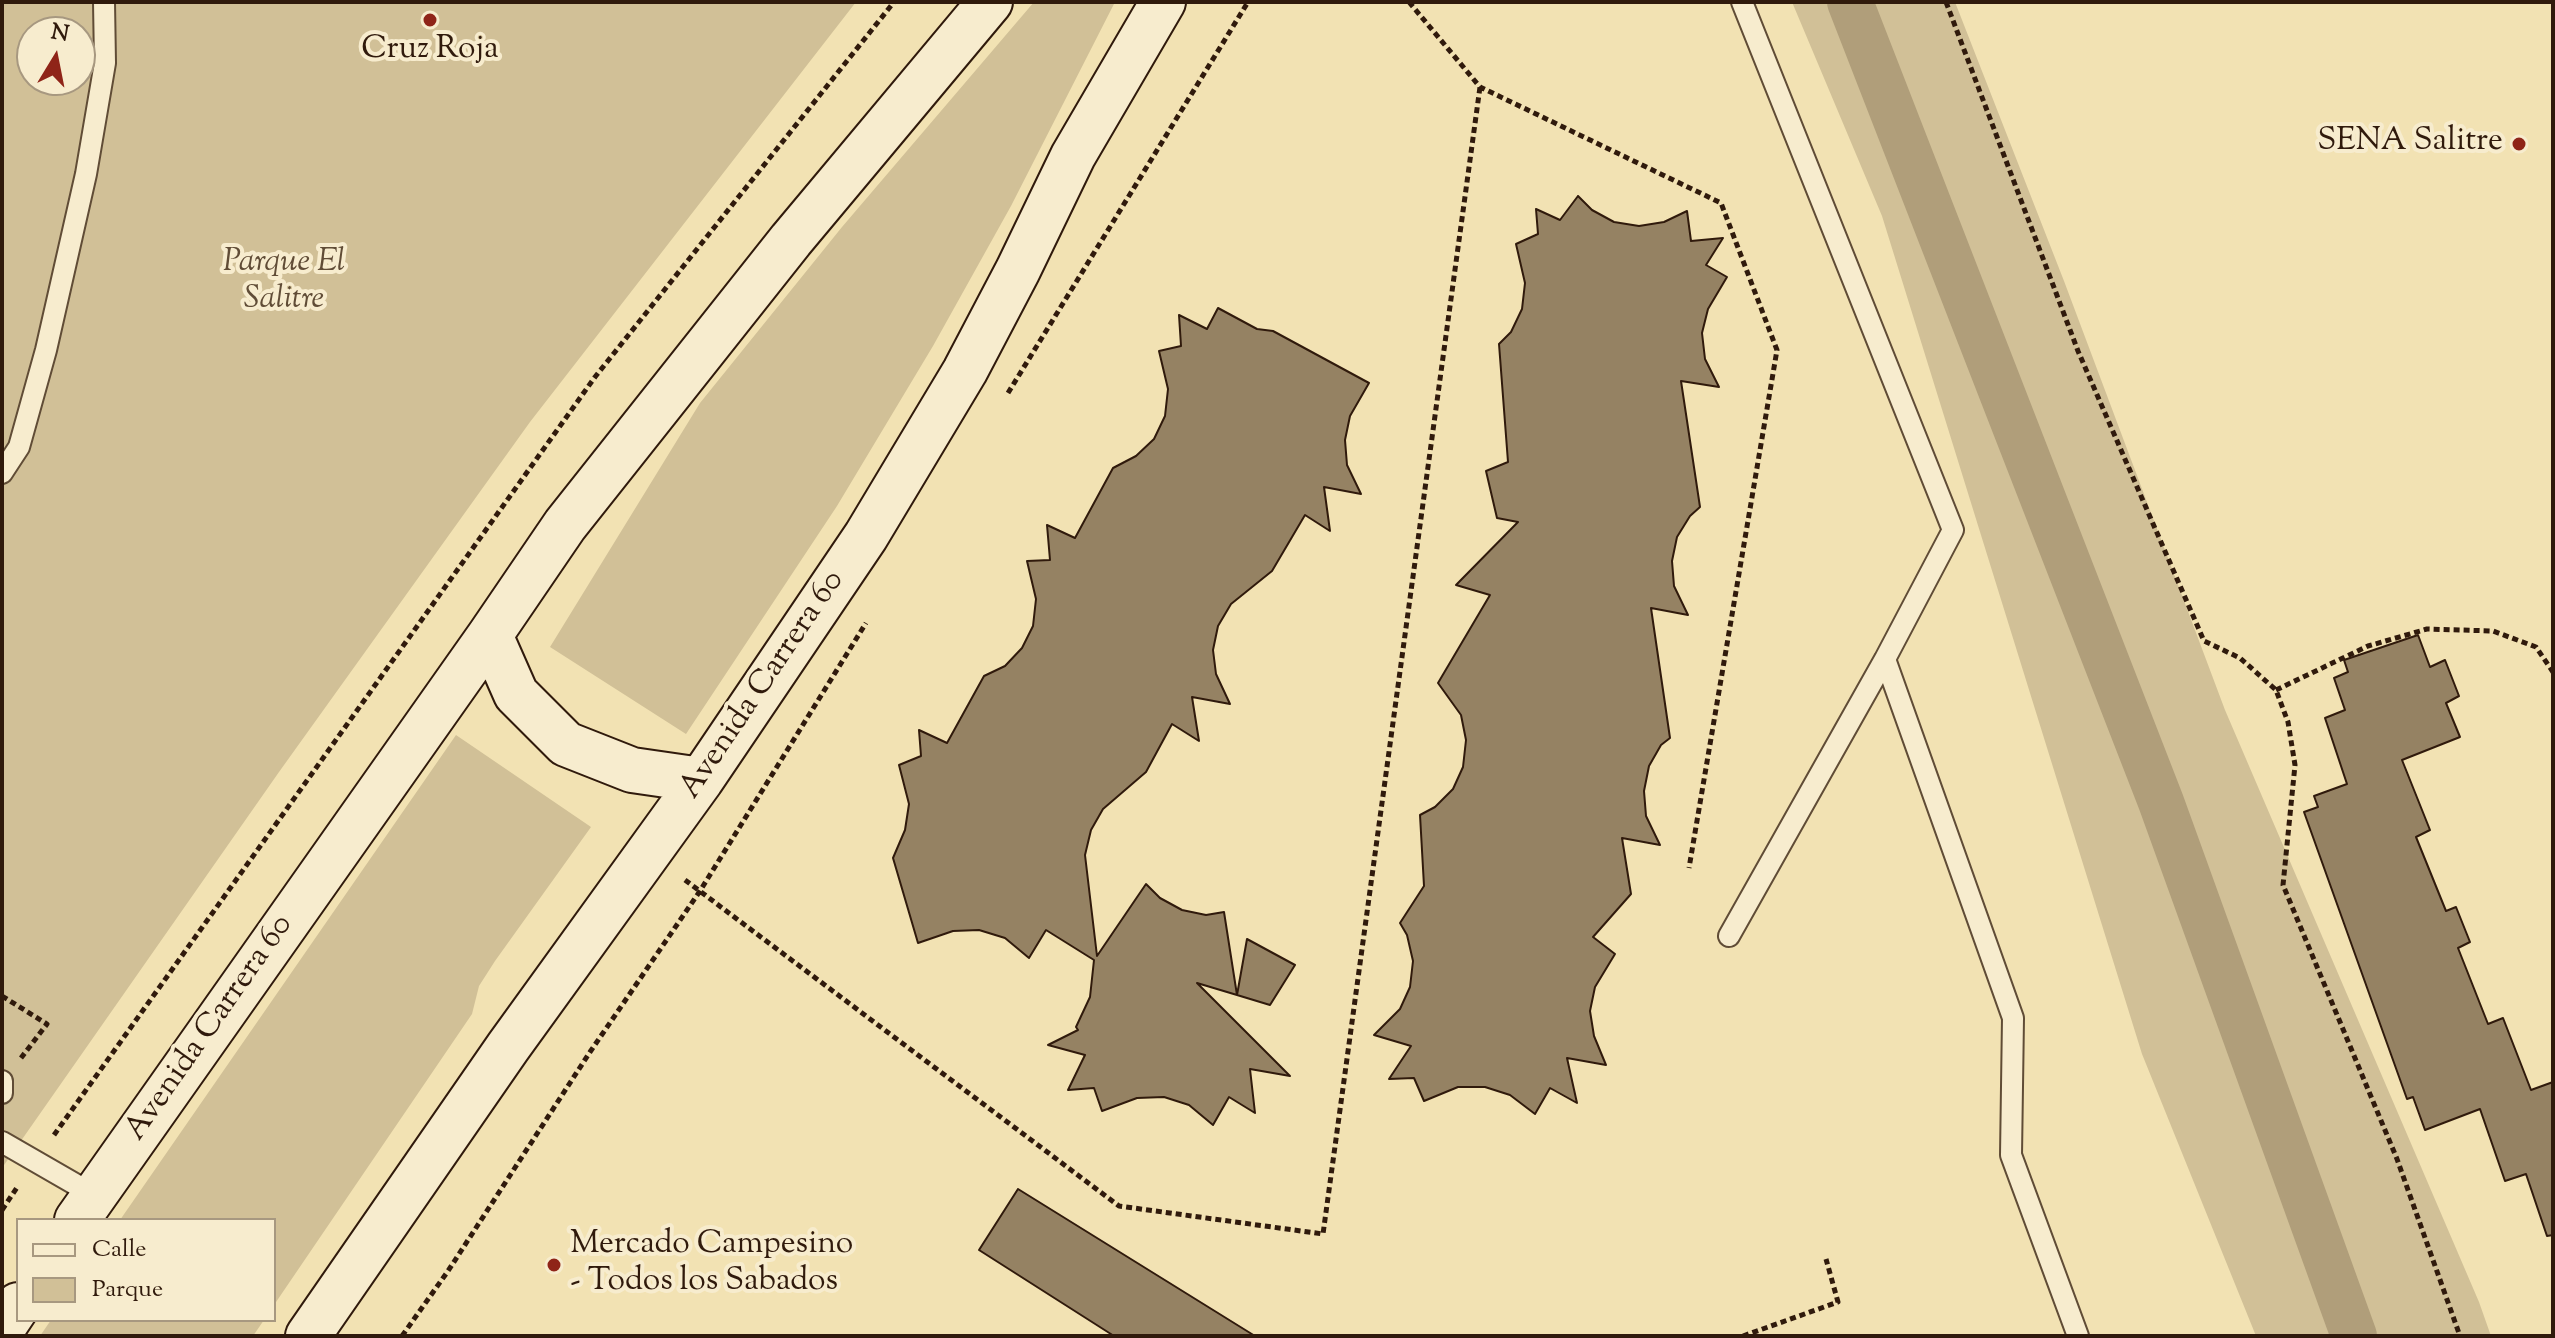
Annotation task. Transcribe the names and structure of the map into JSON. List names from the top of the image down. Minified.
{"streets":{"main road":["Avenida Carrera 60"]},"parks":["Parque El Salitre"],"places":["Cruz Roja","SENA Salitre","Mercado Campesino - Todos los Sabados"],"legend":["Calle","Parque"],"north":"top"}
